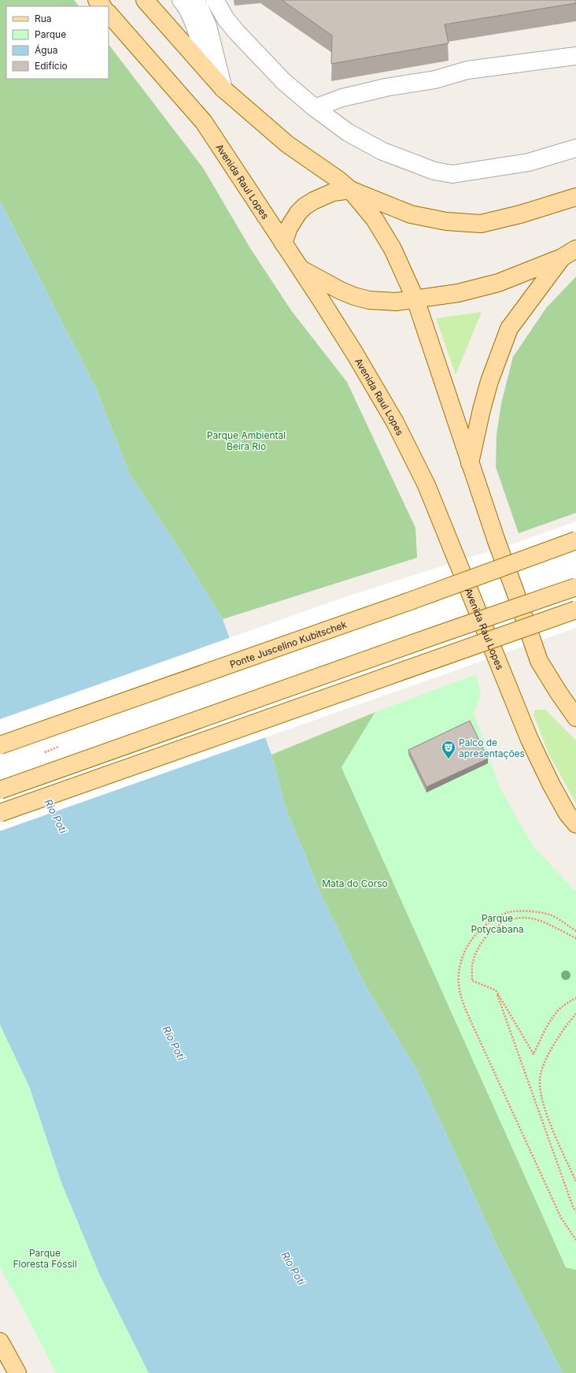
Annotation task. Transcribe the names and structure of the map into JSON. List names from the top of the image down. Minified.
{"streets":{"main road":["Avenida Raul Lopes","Ponte Juscelino Kubitschek"]},"water":["Rio Poti"],"parks":["Parque Ambiental Beira Rio","Mata do Corso","Parque Potycabana","Parque Floresta Fóssil"],"places":{"theatre":["Palco de apresentações"]},"legend":["Rua","Parque","Água","Edifício"]}
